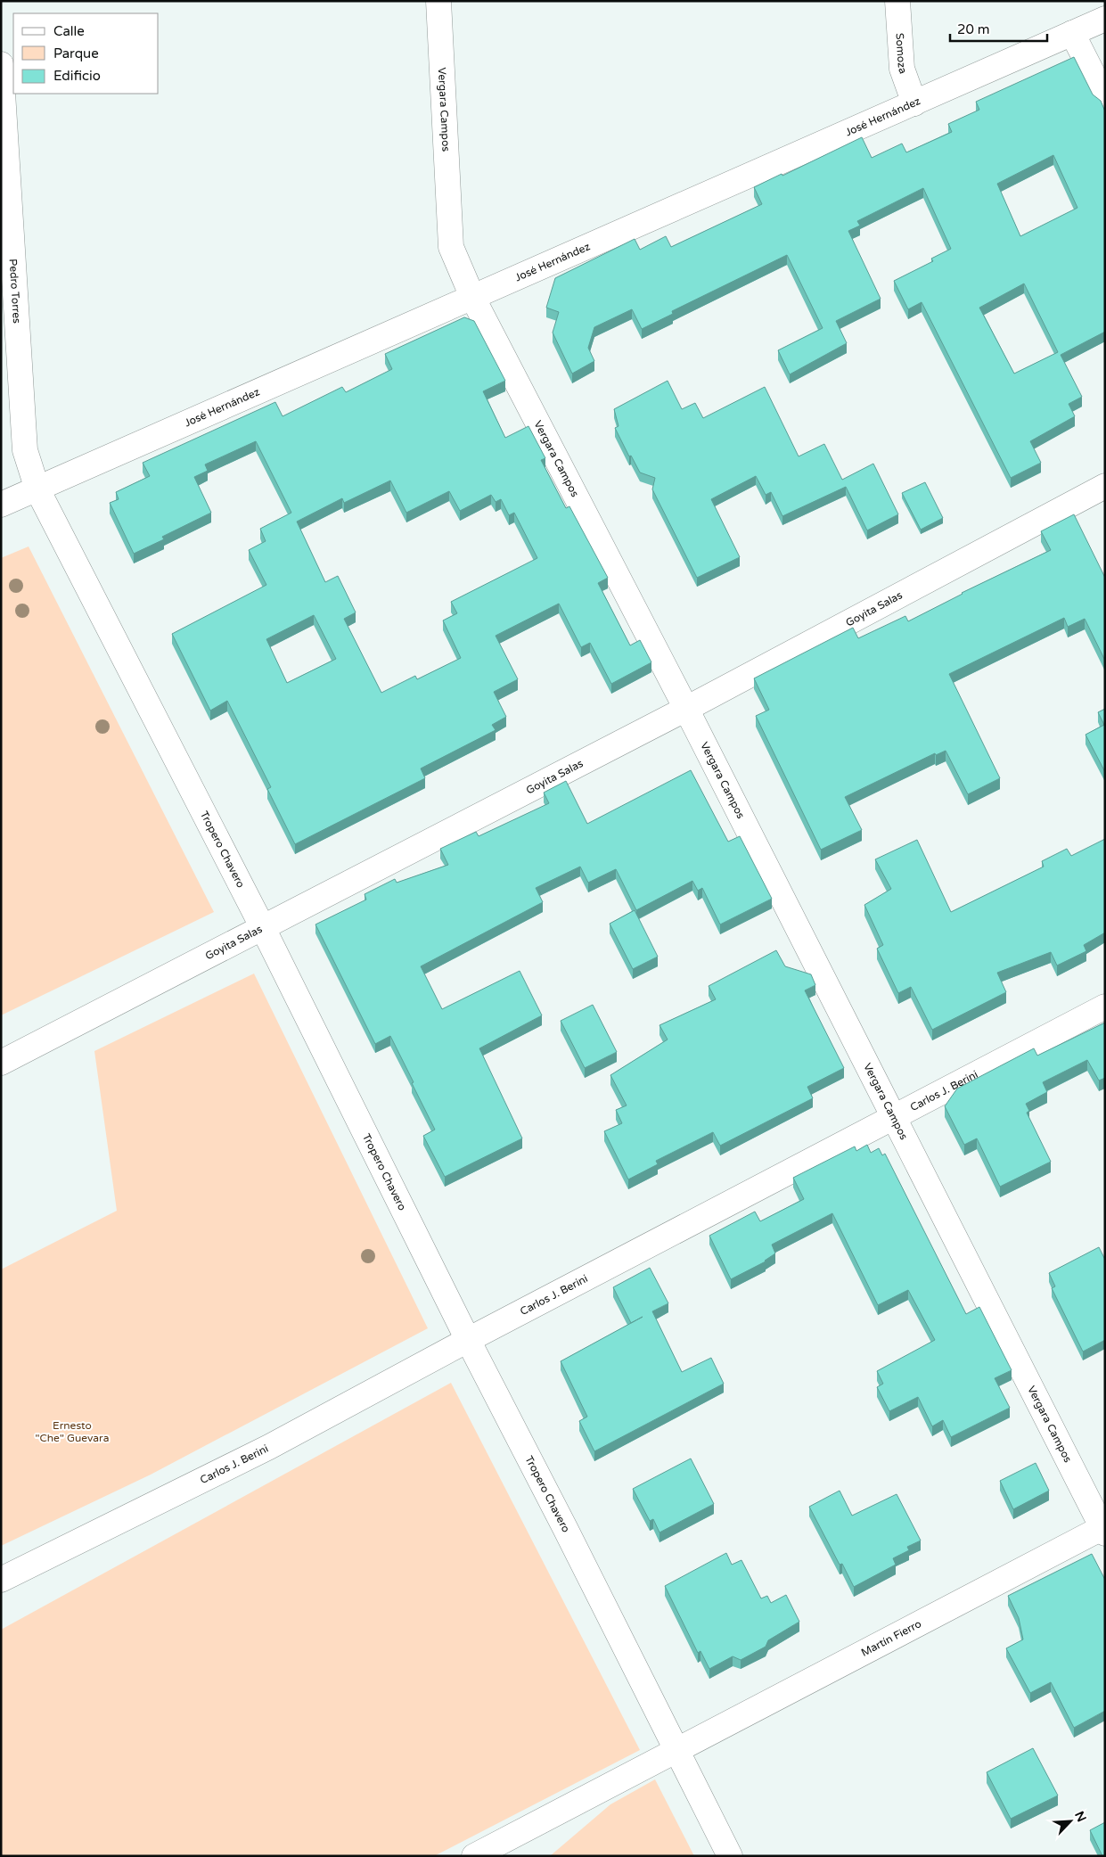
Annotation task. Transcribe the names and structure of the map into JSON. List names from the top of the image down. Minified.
{"streets":{"street":["Somoza","Vergara Campos","José Hernández","Pedro Torres","Goyita Salas","Tropero Chavero","Carlos J. Berini","Martín Fierro"]},"crossings":[["Somoza","José Hernández"],["Vergara Campos","José Hernández"],["Vergara Campos","Goyita Salas"],["Vergara Campos","Carlos J. Berini"],["Vergara Campos","Martín Fierro"],["José Hernández","Pedro Torres"],["José Hernández","Tropero Chavero"],["Pedro Torres","Tropero Chavero"],["Goyita Salas","Tropero Chavero"],["Tropero Chavero","Carlos J. Berini"],["Tropero Chavero","Martín Fierro"]],"parks":["Ernesto \"Che\" Guevara"],"legend":["Calle","Parque","Edificio"],"scale_bar":"20 m","north":"top right"}
